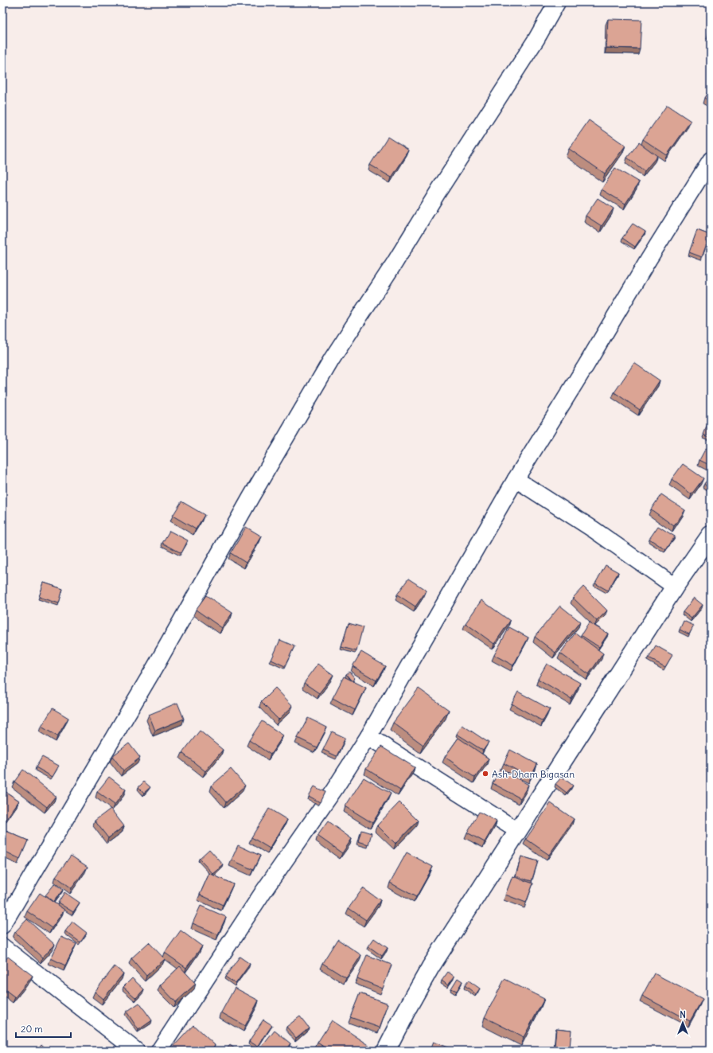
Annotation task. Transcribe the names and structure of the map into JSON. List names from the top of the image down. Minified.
{"places":["Ash-Dham Bigasan"],"scale_bar":"20 m","north":"top"}
